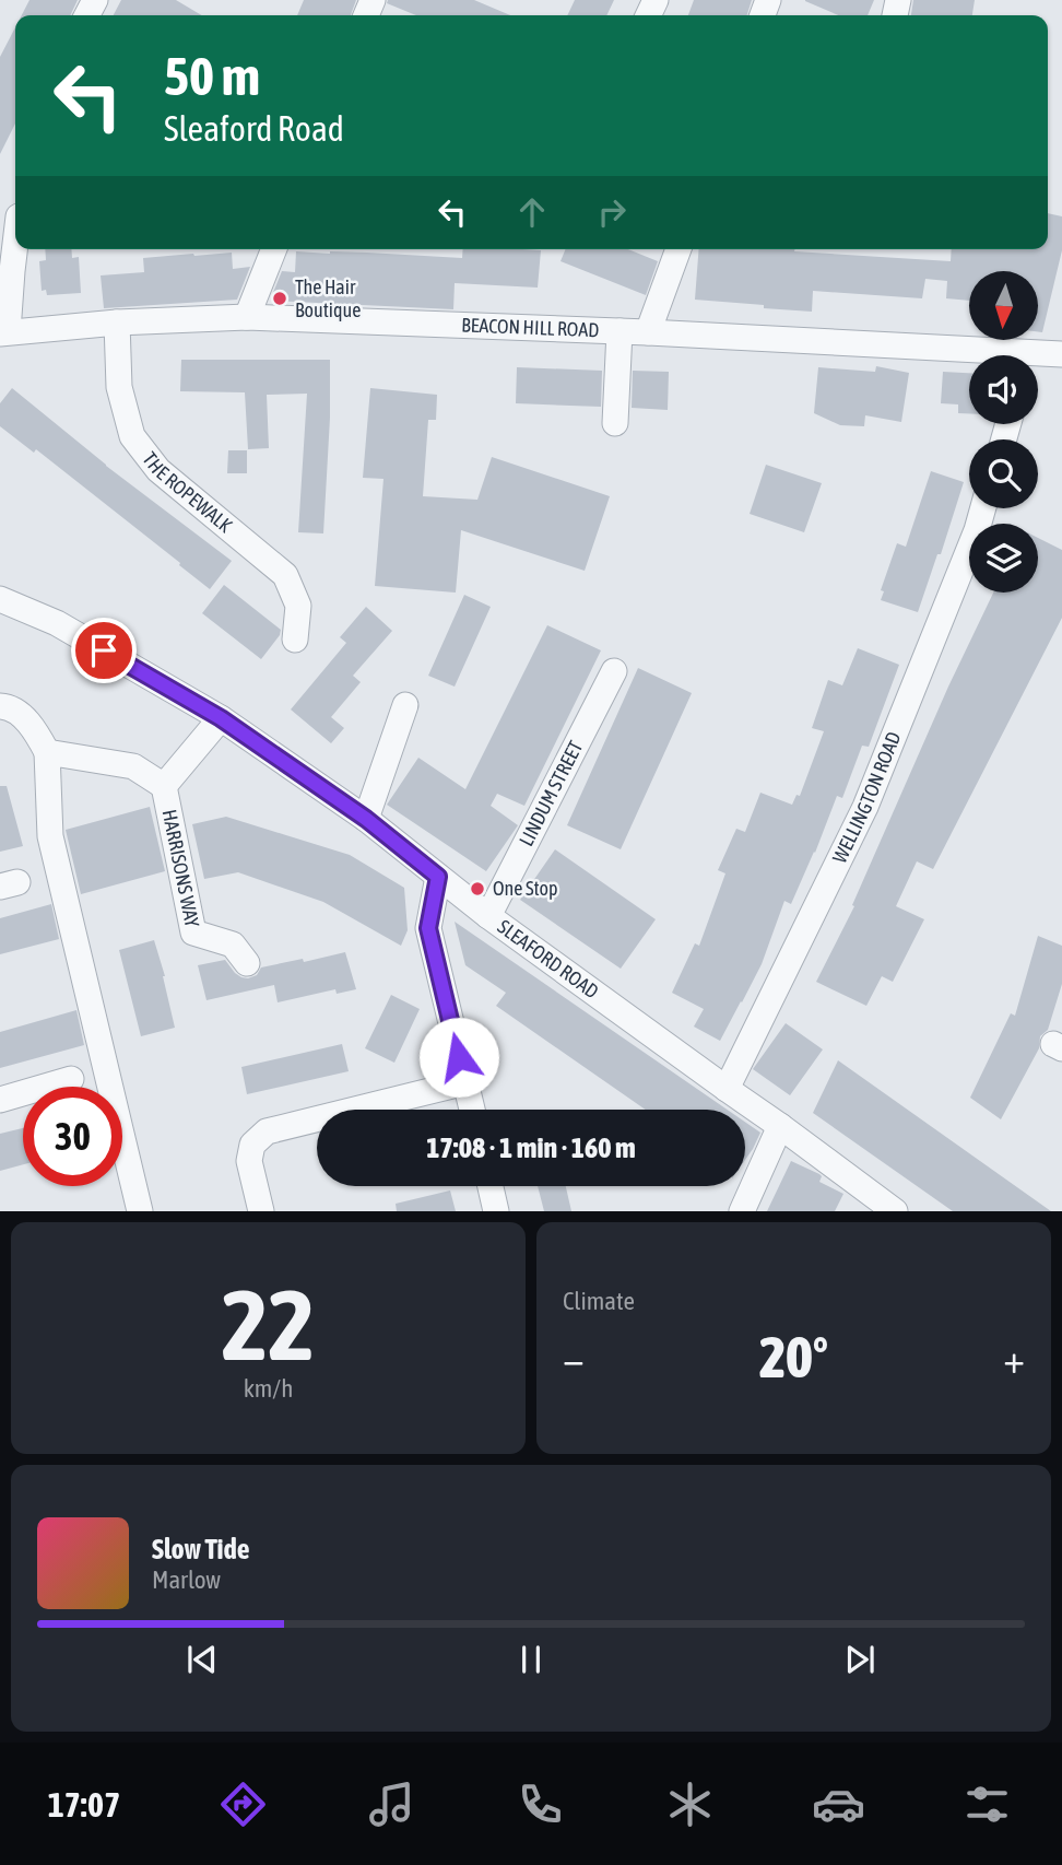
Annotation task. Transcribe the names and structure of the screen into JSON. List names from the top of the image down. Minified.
{"streets":{"street":["BEACON HILL ROAD","THE ROPEWALK","LINDUM STREET","WELLINGTON ROAD","HARRISONS WAY","SLEAFORD ROAD"]},"crossings":[["BEACON HILL ROAD","THE ROPEWALK"],["LINDUM STREET","SLEAFORD ROAD"],["WELLINGTON ROAD","SLEAFORD ROAD"]],"places":["The Hair Boutique","One Stop"],"north":"bottom","page":{"turn":["50 m","Sleaford Road"],"limit":"30","trip":"17:08 · 1 min · 160 m","tile":[["22","km/h"],"Climate"],"heat":["−","20°","+"],"song":["Slow Tide","Marlow"],"tabs":"17:07"}}
